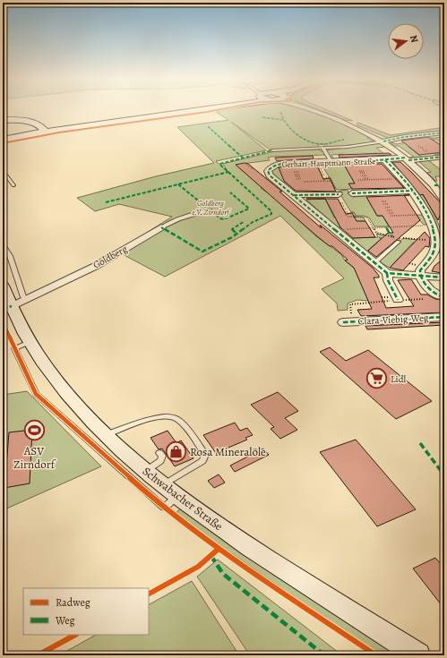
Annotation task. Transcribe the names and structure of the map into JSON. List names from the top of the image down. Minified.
{"streets":{"street":["Gerhart-Hauptmann-Straße","Goldberg","Clara-Viebig-Weg","Schwabacher Straße"]},"crossings":[["Goldberg","Schwabacher Straße"]],"parks":["Goldberg e.V. Zirndorf"],"places":{"supermarket":["Lidl"],"sports":["ASV Zirndorf"],"shop":["Rosa Mineralöle"]},"legend":["Radweg","Weg"],"north":"right"}
